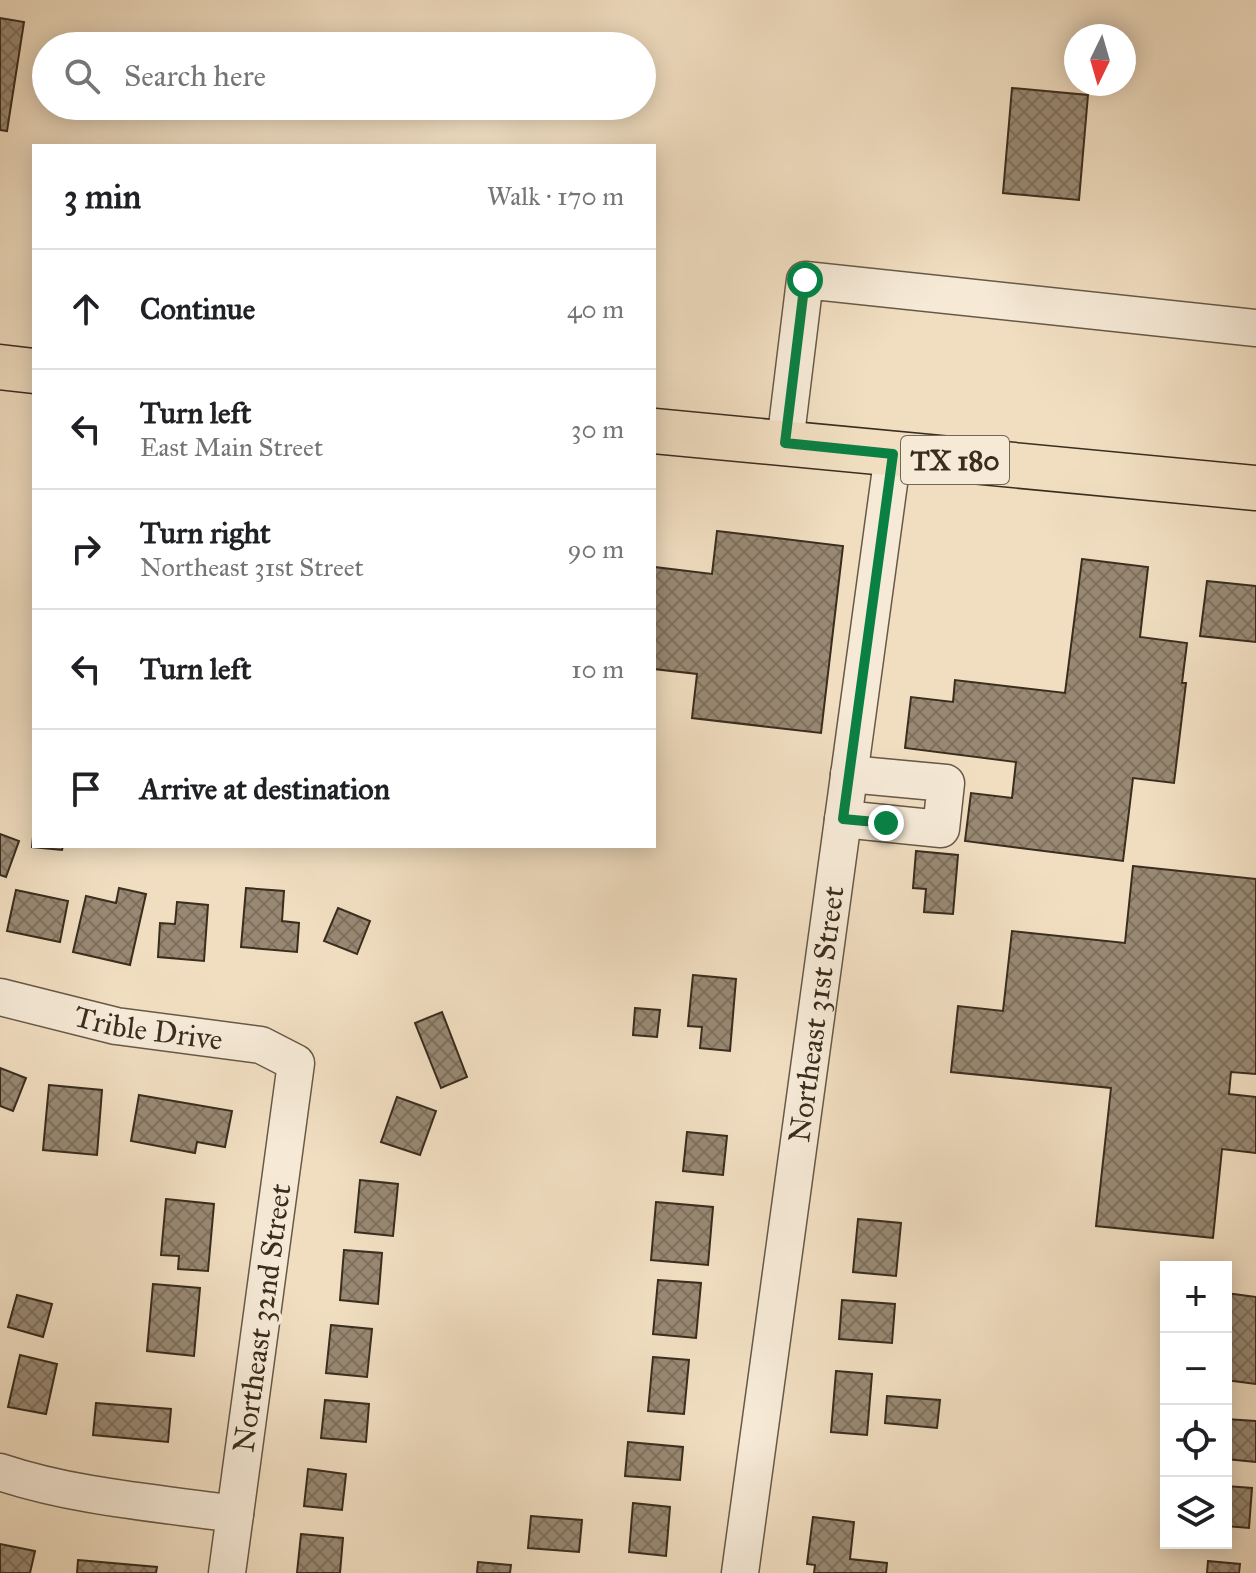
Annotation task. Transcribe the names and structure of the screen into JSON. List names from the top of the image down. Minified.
{"streets":{"main road":["TX 180"],"street":["Northeast 31st Street","Trible Drive","Northeast 32nd Street"]},"crossings":[["TX 180","Northeast 31st Street"],["Trible Drive","Northeast 32nd Street"]],"north":"bottom","page":{"search":"Search here","heading":["3 min","Walk · 170 m"],"list":[["Continue","40 m"],["Turn left","East Main Street","30 m"],["Turn right","Northeast 31st Street","90 m"],["Turn left","10 m"],"Arrive at destination"],"map_buttons":["+","−"]}}
